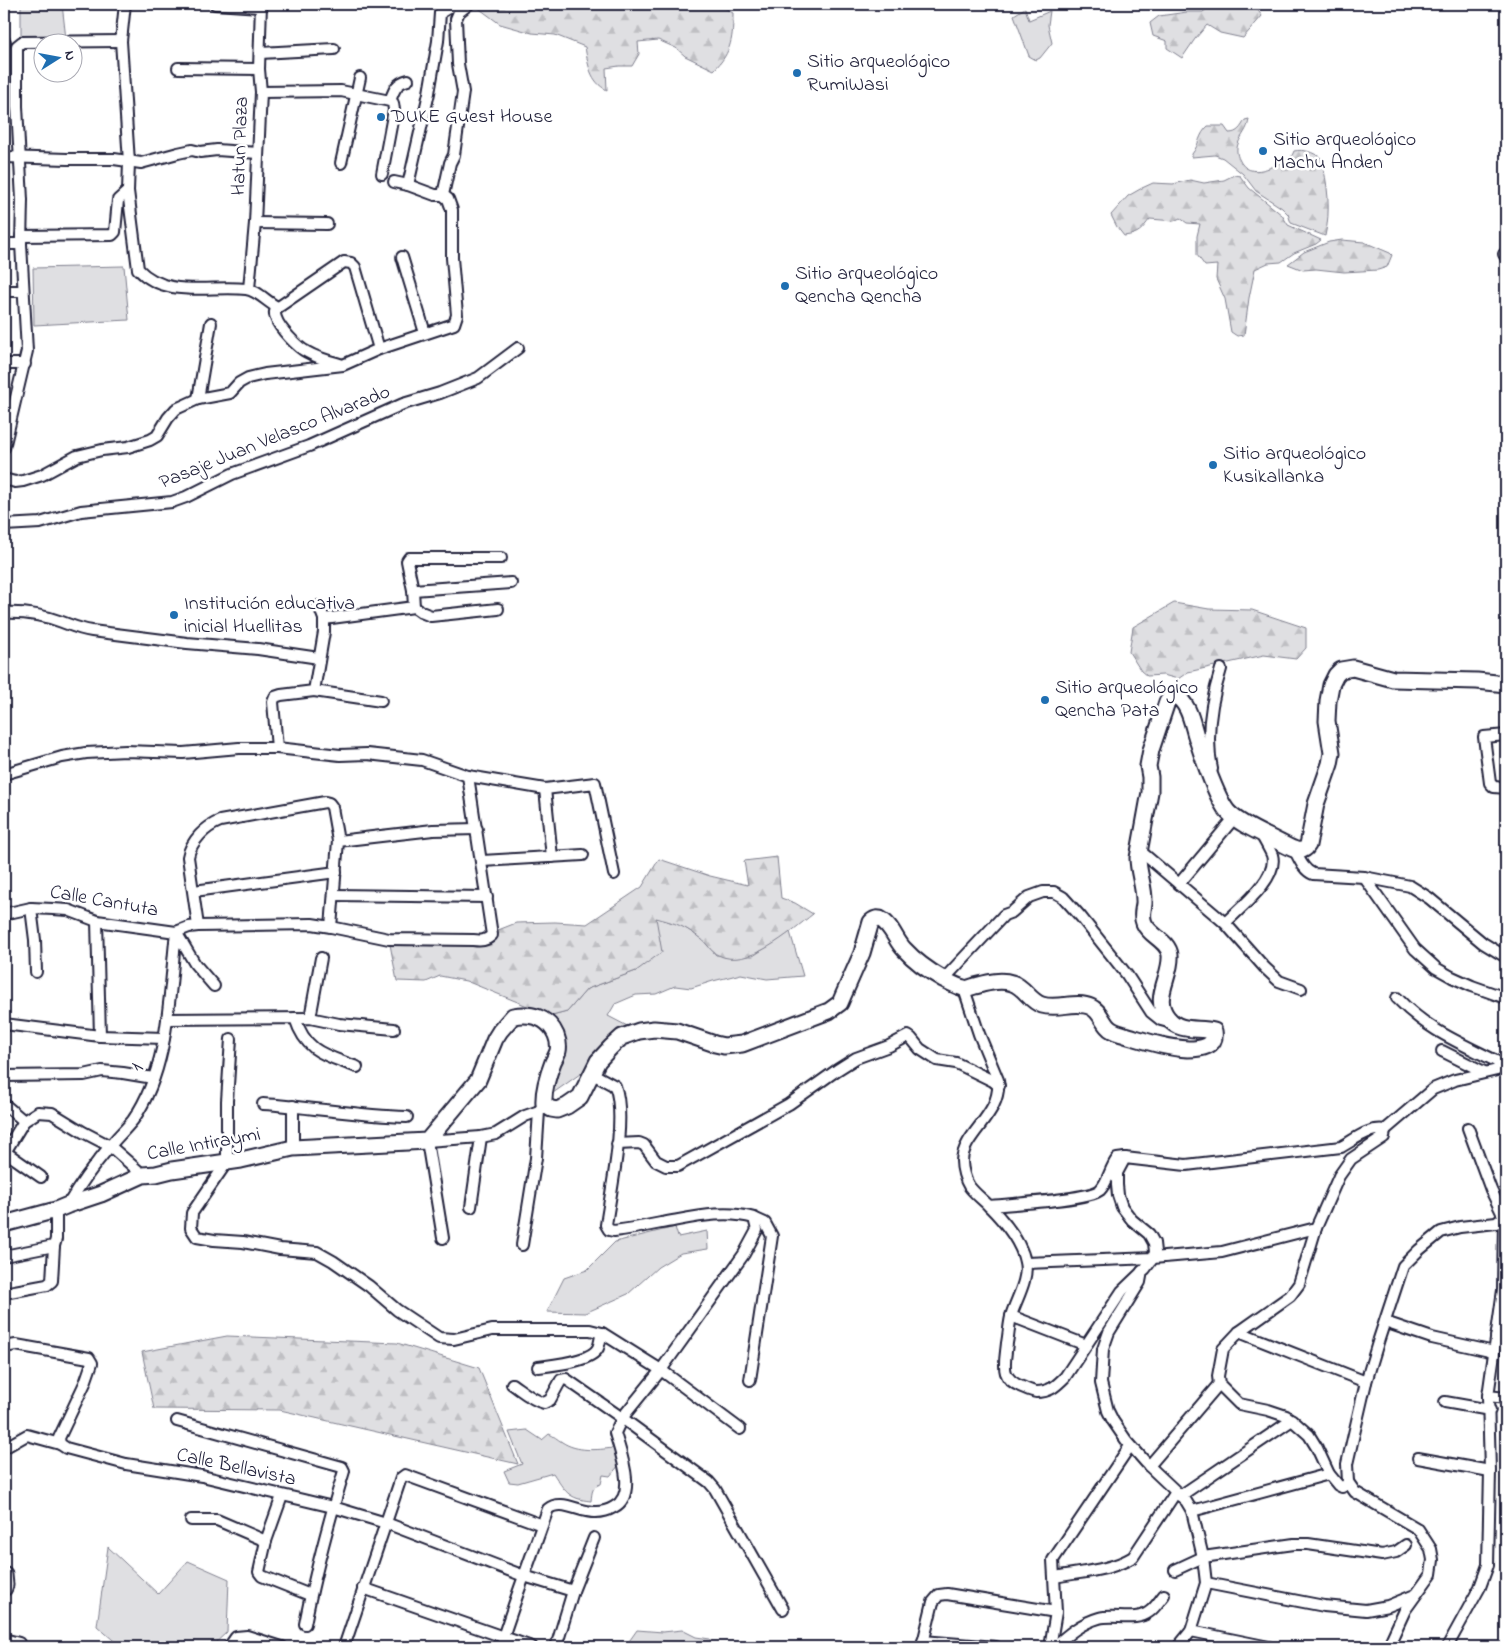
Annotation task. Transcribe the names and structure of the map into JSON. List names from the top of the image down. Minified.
{"streets":{"main road":["Calle Intiraymi"],"street":["Hatun Plaza","Pasaje Juan Velasco Alvarado","Calle Cantuta","1","Calle Bellavista"]},"crossings":[["Calle Cantuta","1"],["1","Calle Intiraymi"]],"places":["Sitio arqueológico RumiWasi","DUKE Guest House","Sitio arqueológico Machu Anden","Sitio arqueológico Qencha Qencha","Sitio arqueológico Kusikallanka","Institución educativa inicial Huellitas","Sitio arqueológico Qencha Pata"],"north":"right"}
